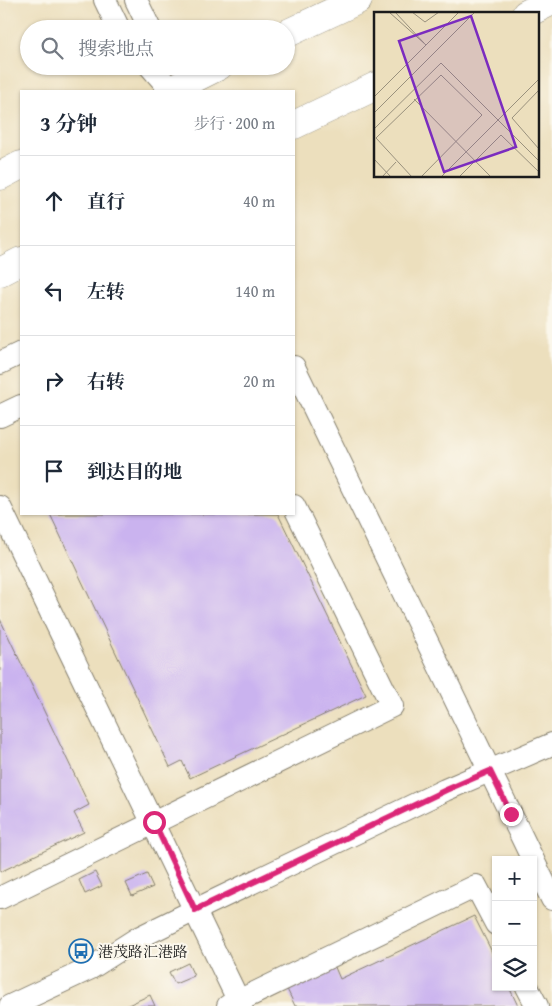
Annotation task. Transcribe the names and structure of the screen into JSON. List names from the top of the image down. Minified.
{"places":{"bus stop":["港茂路汇港路"]},"page":{"search":"搜索地点","heading":["3 分钟","步行 · 200 m"],"list":[["直行","40 m"],["左转","140 m"],["右转","20 m"],"到达目的地"],"map_buttons":["+","−"]}}
